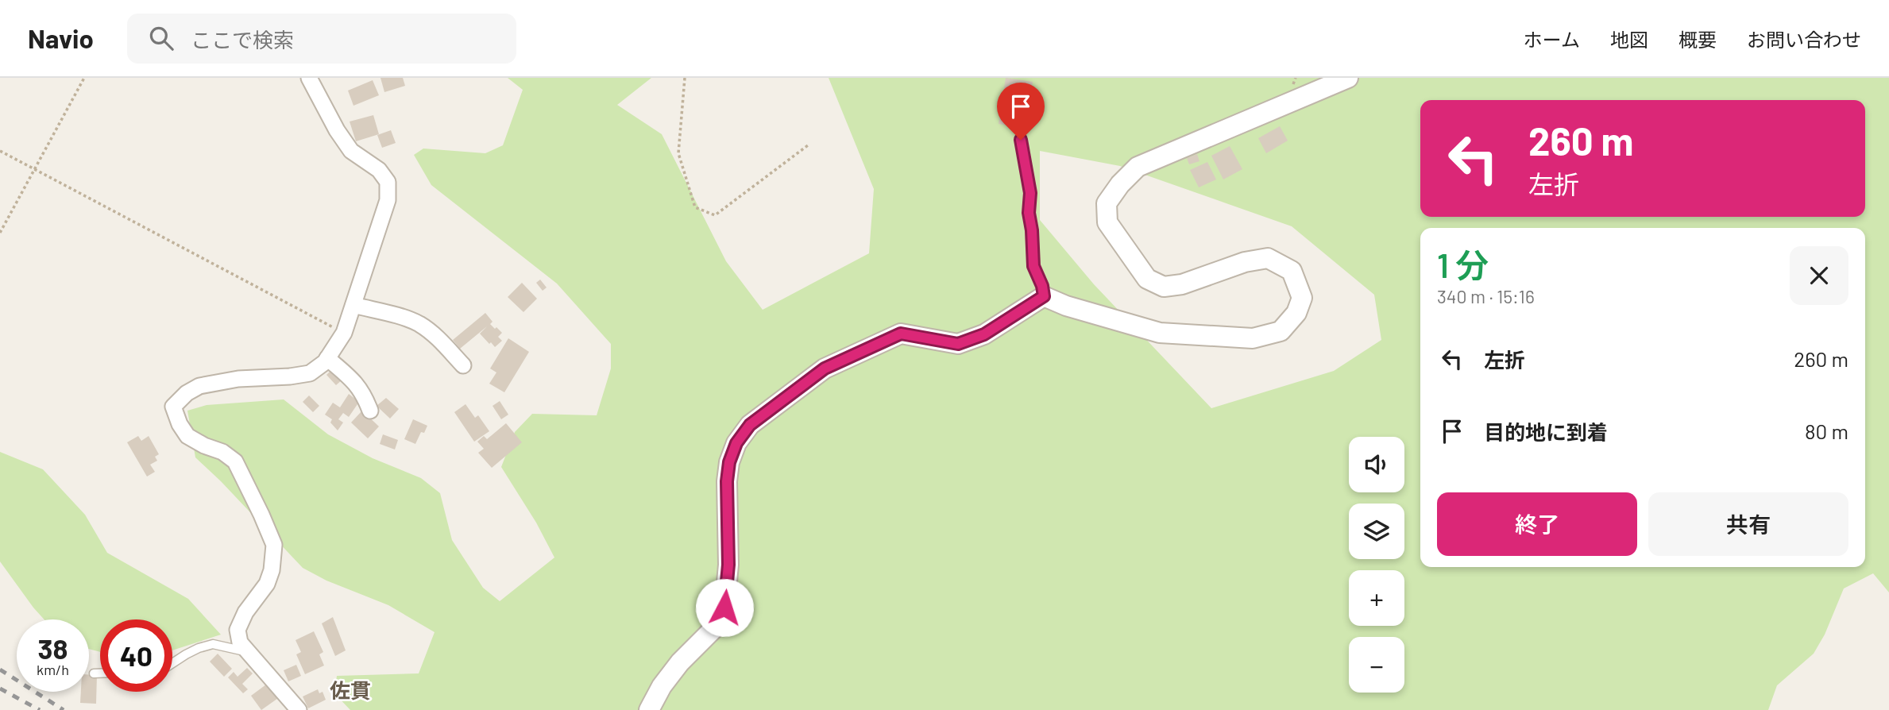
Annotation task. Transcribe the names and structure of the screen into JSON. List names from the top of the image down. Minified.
{"districts":["佐貫"],"page":{"header":"Navio","search":"ここで検索","nav":["ホーム","地図","概要","お問い合わせ"],"turn":["260 m","左折"],"heading":["1 分","340 m · 15:16"],"list":[{"name":"左折","value":"260 m"},{"name":"目的地に到着","value":"80 m"}],"map_buttons":["+","−"],"buttons":["終了","共有"],"speed":"38 km/h","limit":"40"}}
